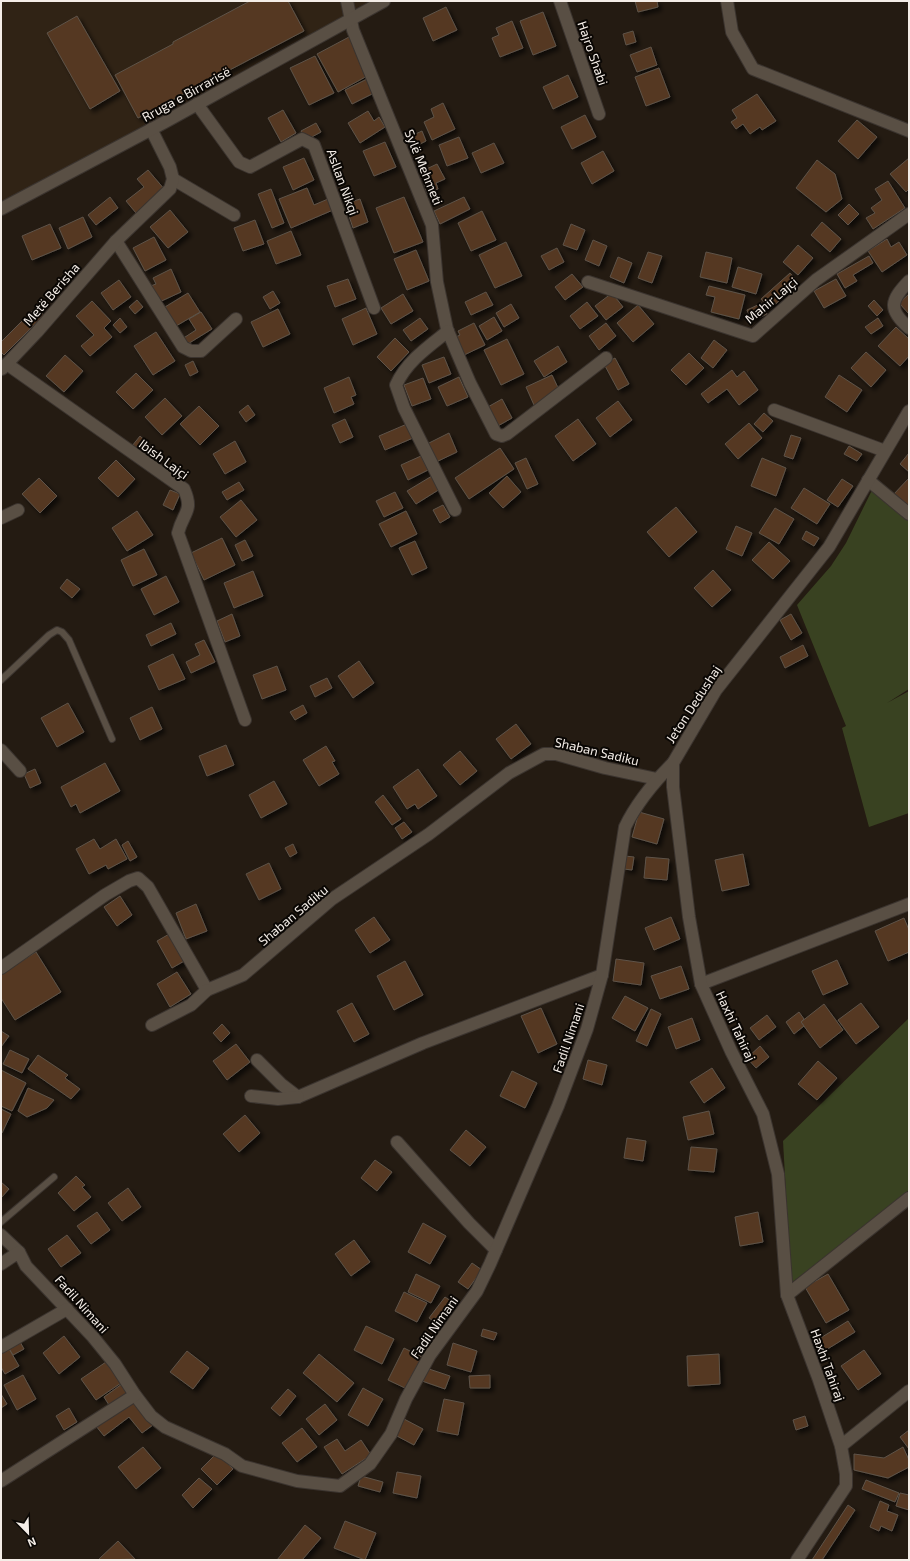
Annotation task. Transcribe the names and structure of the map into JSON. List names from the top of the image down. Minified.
{"streets":{"street":["Hajro Shabi","Rruga e Birrarisë","Sylë Mehmeti","Asllan Nikqi","Metë Berisha","Mahir Lajçi","Ibish Lajçi","Jeton Dedushaj","Shaban Sadiku","Haxhi Tahiraj","Fadil Nimani"]},"crossings":[["Rruga e Birrarisë","Sylë Mehmeti"],["Rruga e Birrarisë","Asllan Nikqi"],["Metë Berisha","Ibish Lajçi"],["Jeton Dedushaj","Haxhi Tahiraj"],["Jeton Dedushaj","Fadil Nimani"],["Shaban Sadiku","Fadil Nimani"]],"north":"bottom right"}
